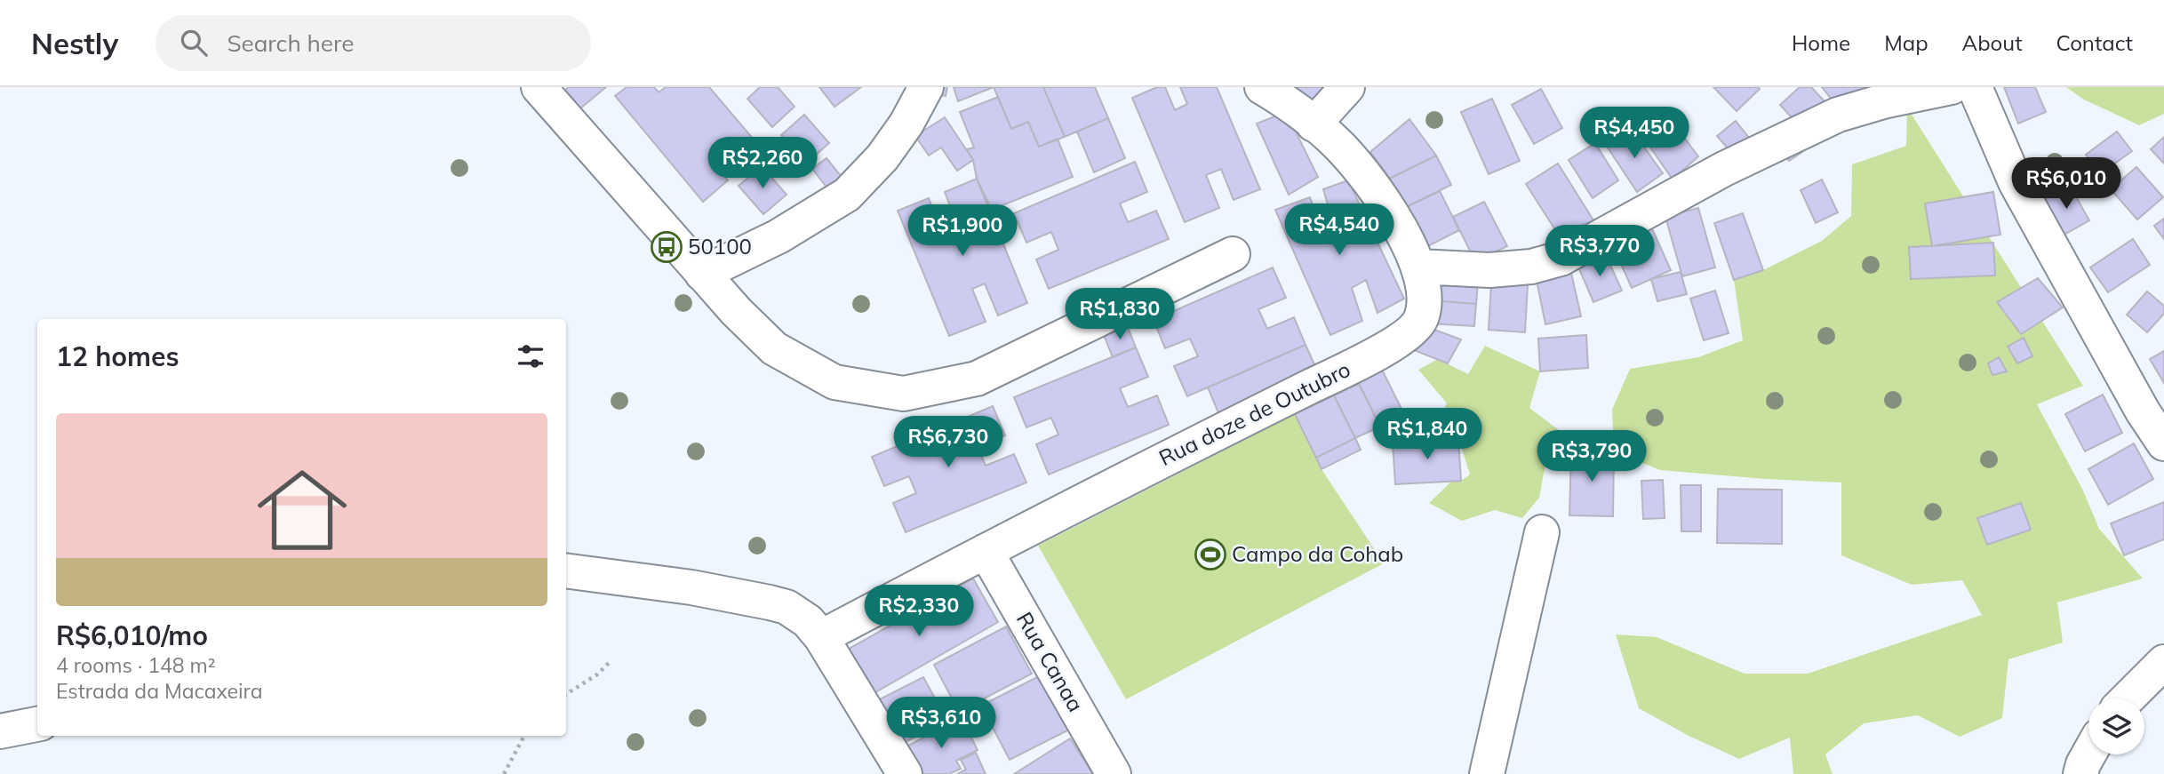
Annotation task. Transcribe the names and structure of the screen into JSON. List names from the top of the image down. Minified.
{"streets":{"street":["Rua doze de Outubro","Rua Canaa"]},"crossings":[["Rua doze de Outubro","Rua Canaa"]],"places":{"bus stop":["50100"],"sports":["Campo da Cohab"]},"page":{"header":"Nestly","search":"Search here","nav":["Home","Map","About","Contact"],"price":["R$4,450","R$2,260","R$6,010","R$4,540","R$1,900","R$3,770","R$1,830","R$1,840","R$6,730","R$3,790","R$2,330","R$3,610"],"heading":"12 homes","list":[{"name":"R$6,010/mo","note":"4 rooms · 148 m² · Estrada da Macaxeira"}]}}
